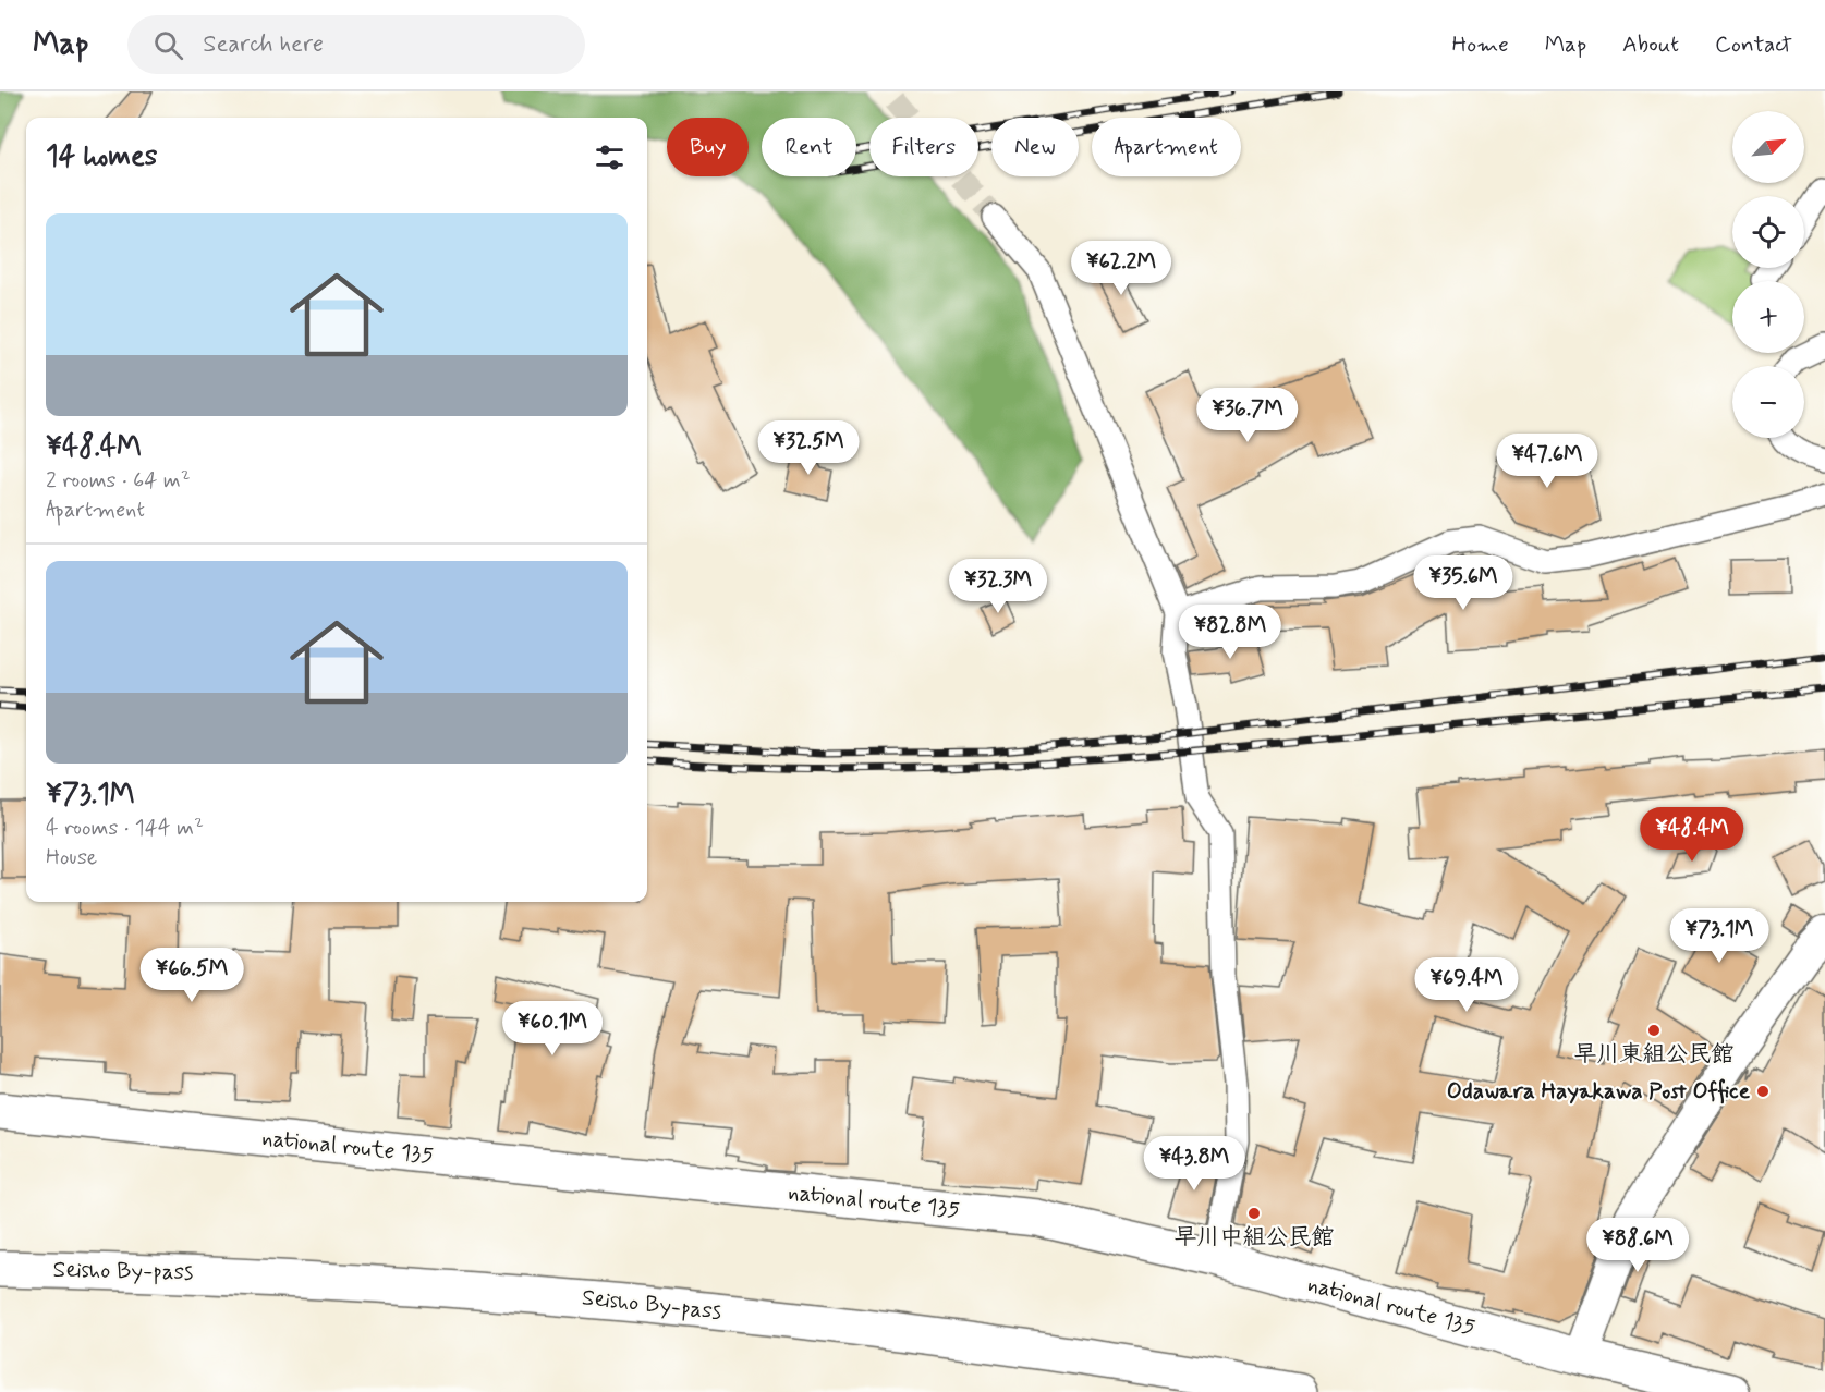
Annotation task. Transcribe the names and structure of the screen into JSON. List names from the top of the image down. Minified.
{"streets":{"highway":["national route 135","Seisho By-pass"]},"places":["早川東組公民館","Odawara Hayakawa Post Office","早川中組公民館"],"north":"top right","page":{"header":"Map","search":"Search here","nav":["Home","Map","About","Contact"],"map_buttons":["+","−"],"chip":["Buy","Rent","Filters","New","Apartment"],"heading":"14 homes","list":[{"name":"¥48.4M","note":"2 rooms · 64 m² · Apartment"},{"name":"¥73.1M","note":"4 rooms · 144 m² · House"}],"price":["¥62.2M","¥36.7M","¥32.5M","¥47.6M","¥35.6M","¥32.3M","¥82.8M","¥48.4M","¥73.1M","¥66.5M","¥69.4M","¥60.1M","¥43.8M","¥88.6M"]}}
